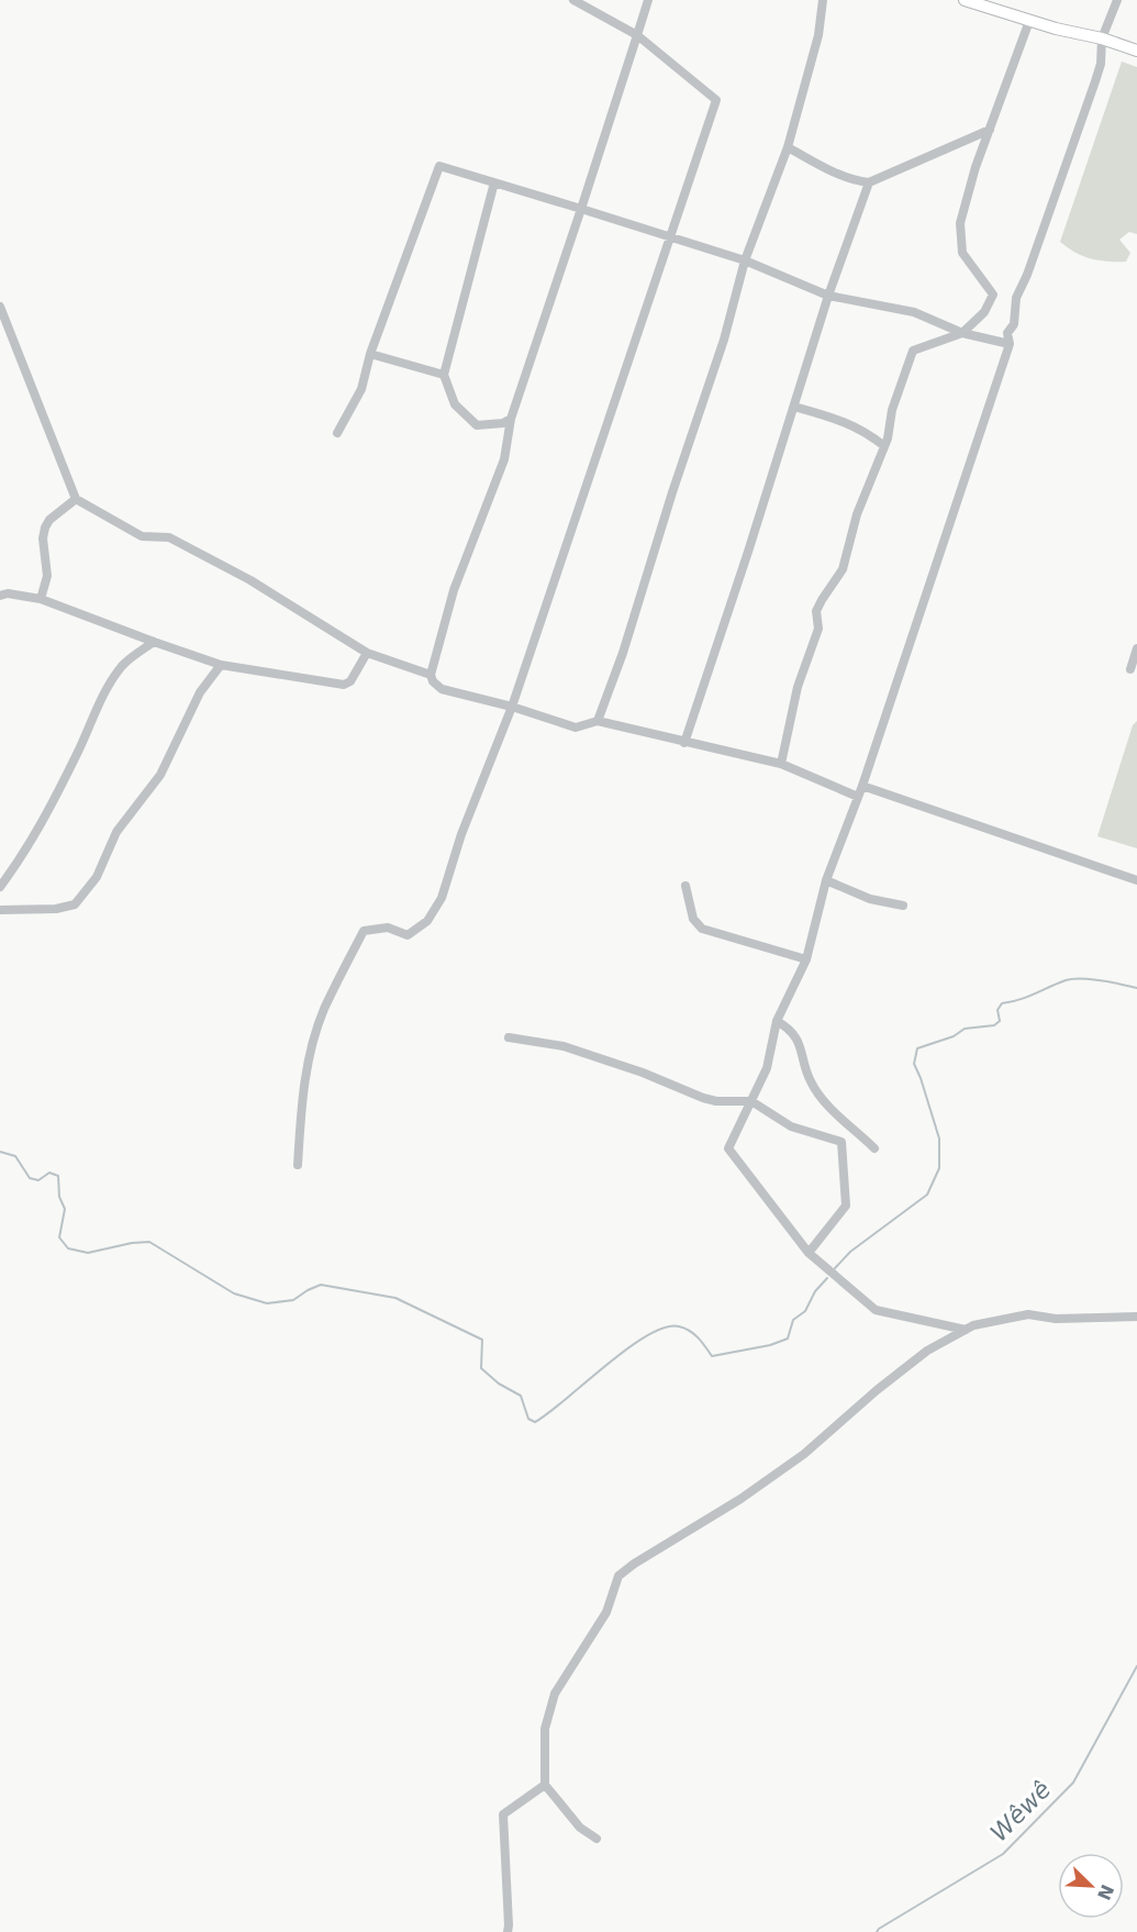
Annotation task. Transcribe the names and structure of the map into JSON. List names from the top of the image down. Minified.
{"water":["Wêwê"],"north":"bottom right"}
